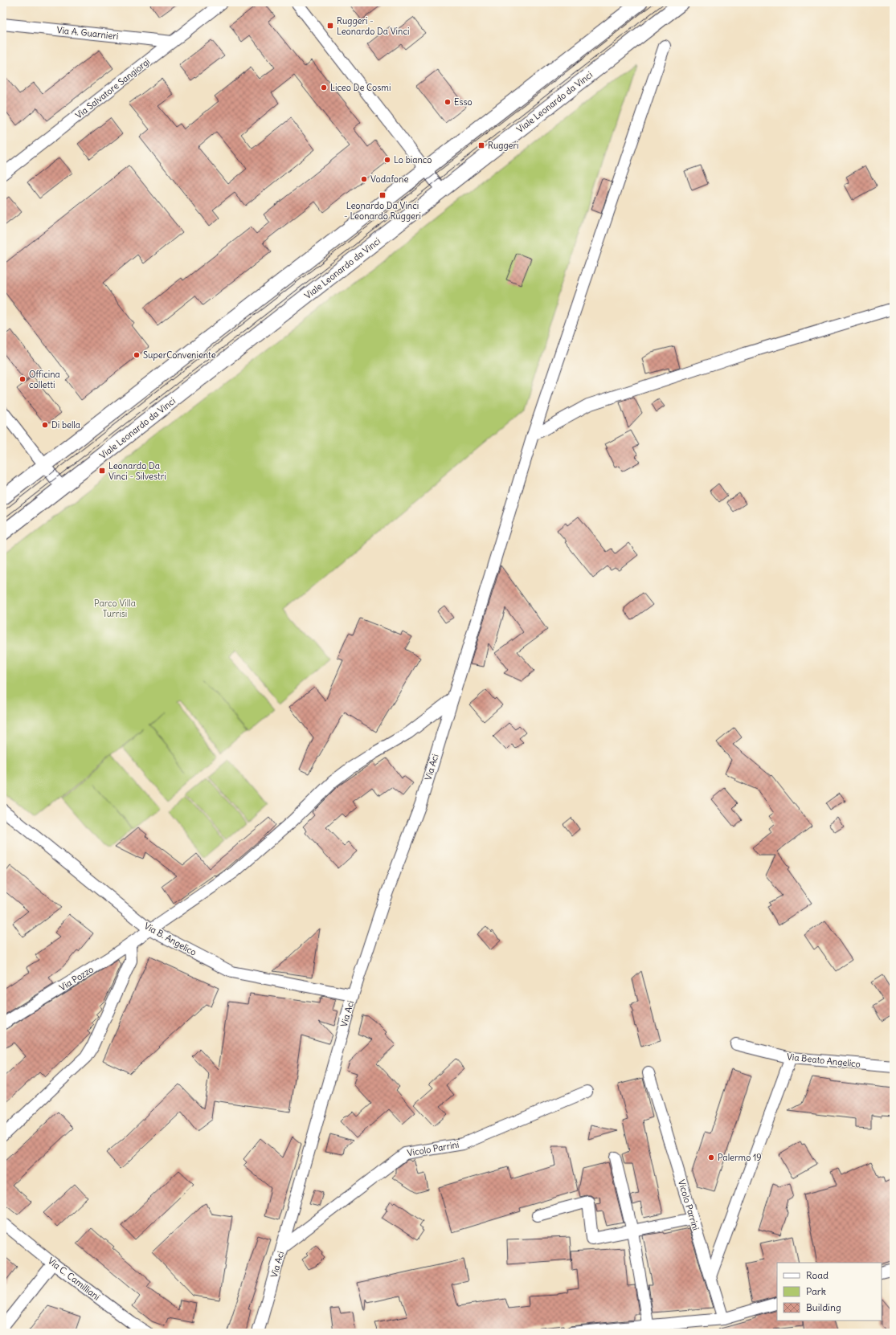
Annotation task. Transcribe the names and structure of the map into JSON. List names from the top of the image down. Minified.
{"streets":{"street":["Via A. Guarnieri","Via Salvatore Sangiorgi","Viale Leonardo da Vinci","Via Aci","Via B. Angelico","Via Pozzo","Via Beato Angelico","Vicolo Parrini","Via C. Camilliani"]},"crossings":[["Via A. Guarnieri","Via Salvatore Sangiorgi"],["Via Aci","Via B. Angelico"],["Via Aci","Via Pozzo"],["Via Aci","Vicolo Parrini"],["Via B. Angelico","Via Pozzo"]],"parks":["Parco Villa Turrisi"],"places":{"transit":["Ruggeri - Leonardo Da Vinci","Ruggeri","Leonardo Da Vinci - Leonardo Ruggeri","Leonardo Da Vinci - Silvestri"],"other":["Liceo De Cosmi","Esso","Lo bianco","Vodafone","SuperConveniente","Officina colletti","Di bella","Palermo 19"]},"legend":["Road","Park","Building"]}
